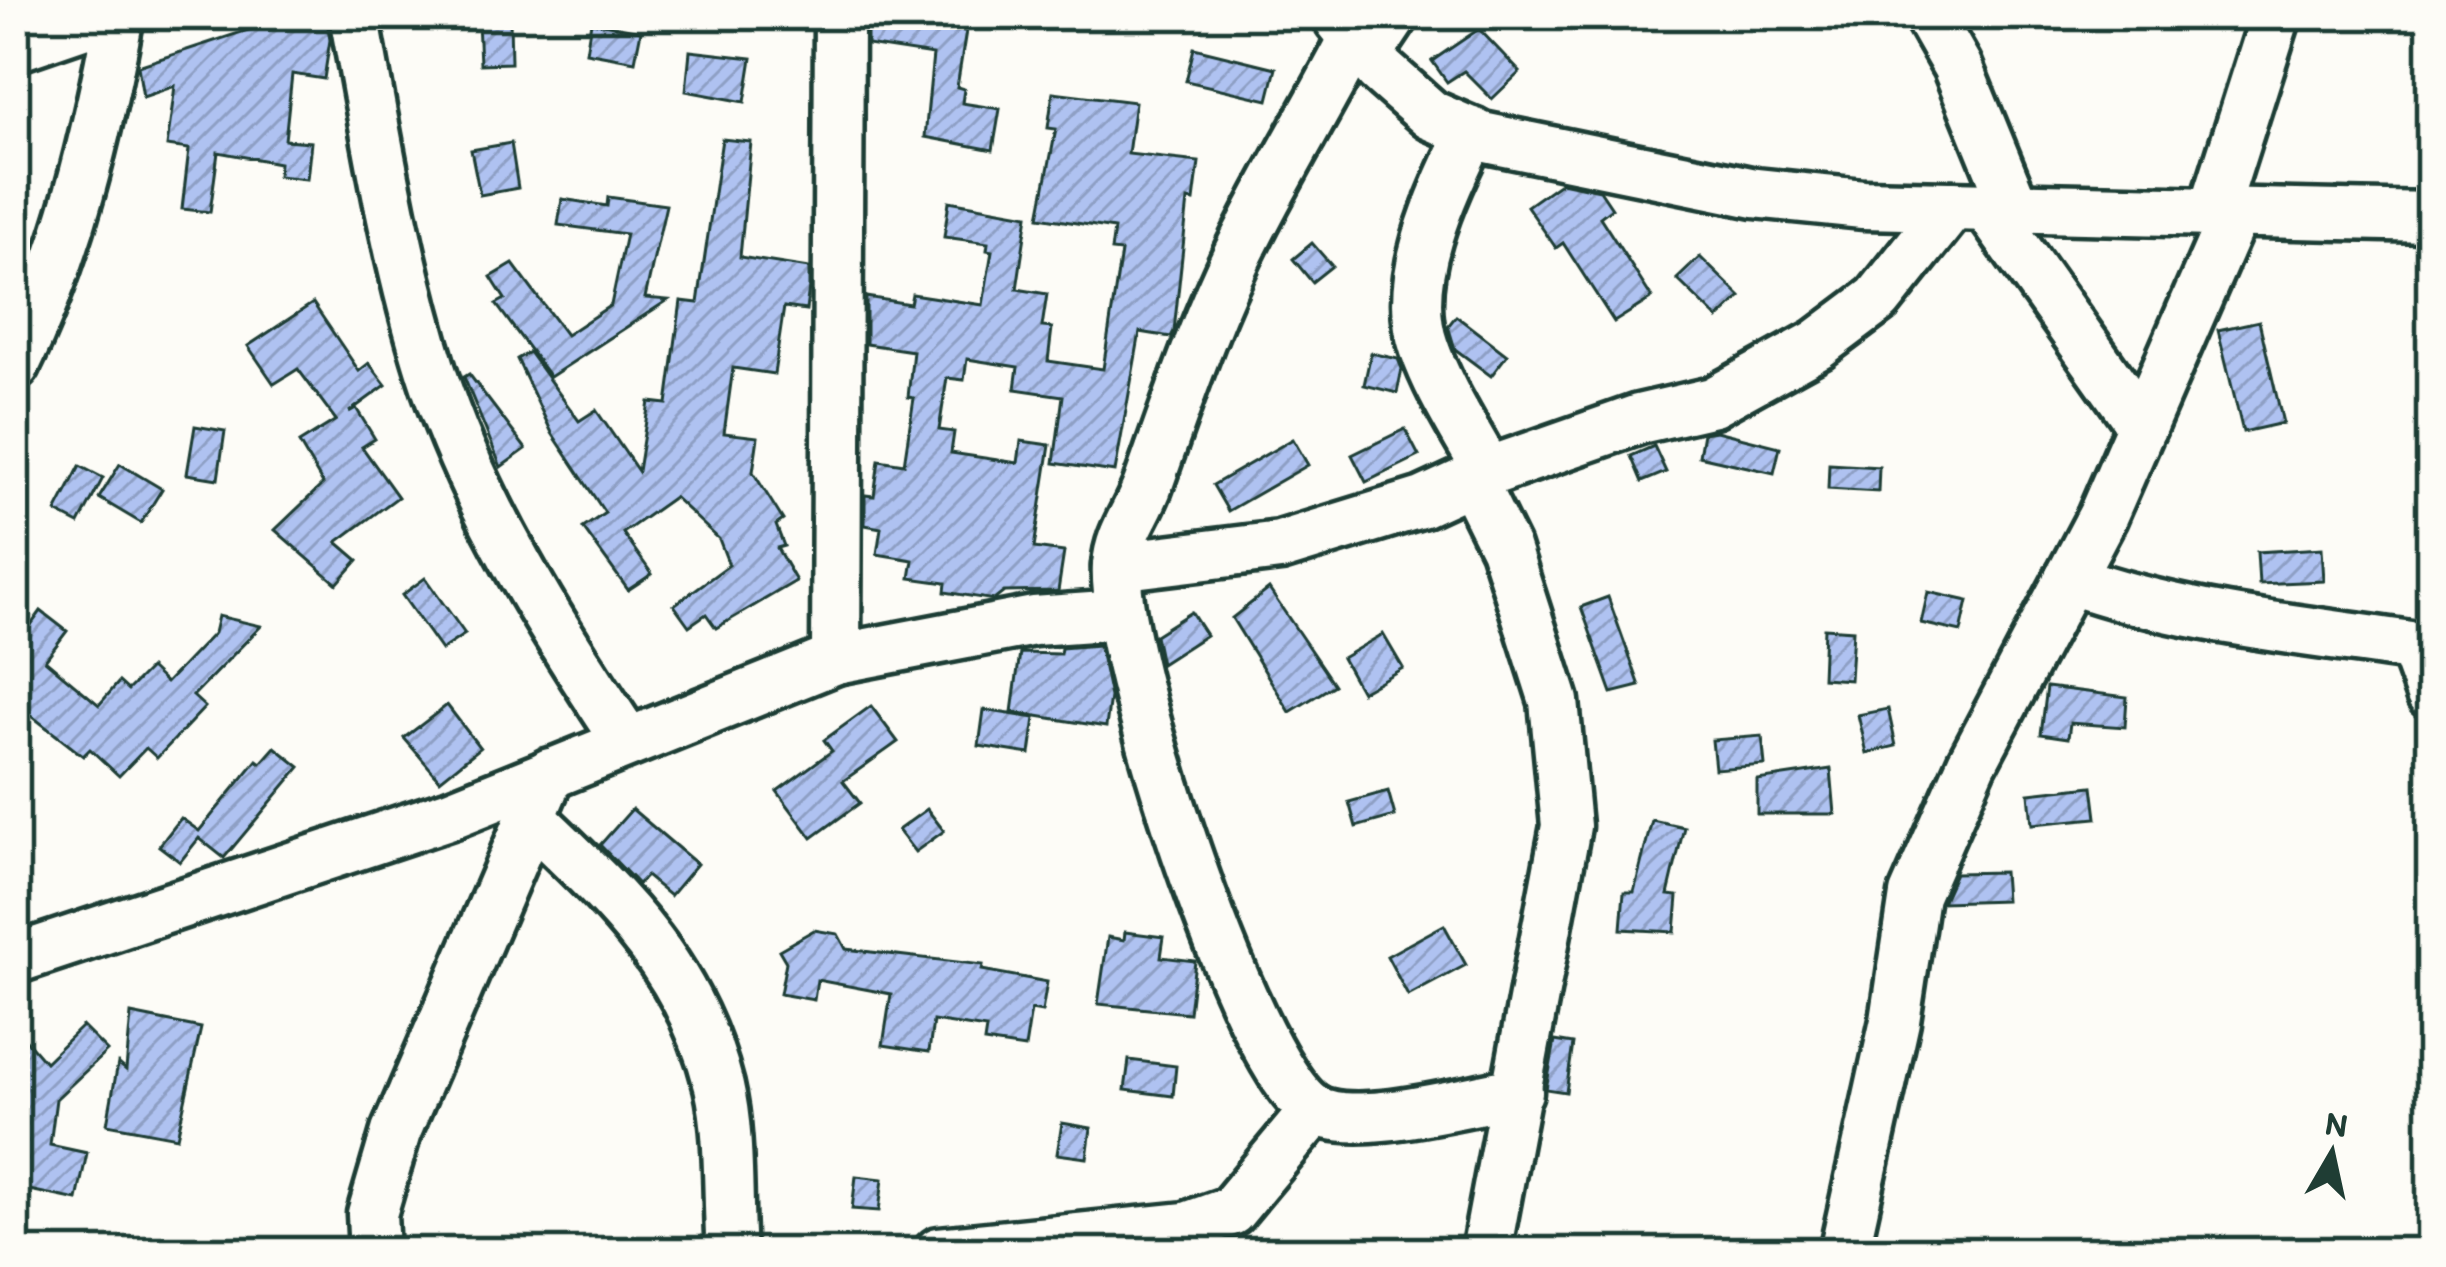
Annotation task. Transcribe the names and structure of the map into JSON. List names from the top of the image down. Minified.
{"north":"top"}
